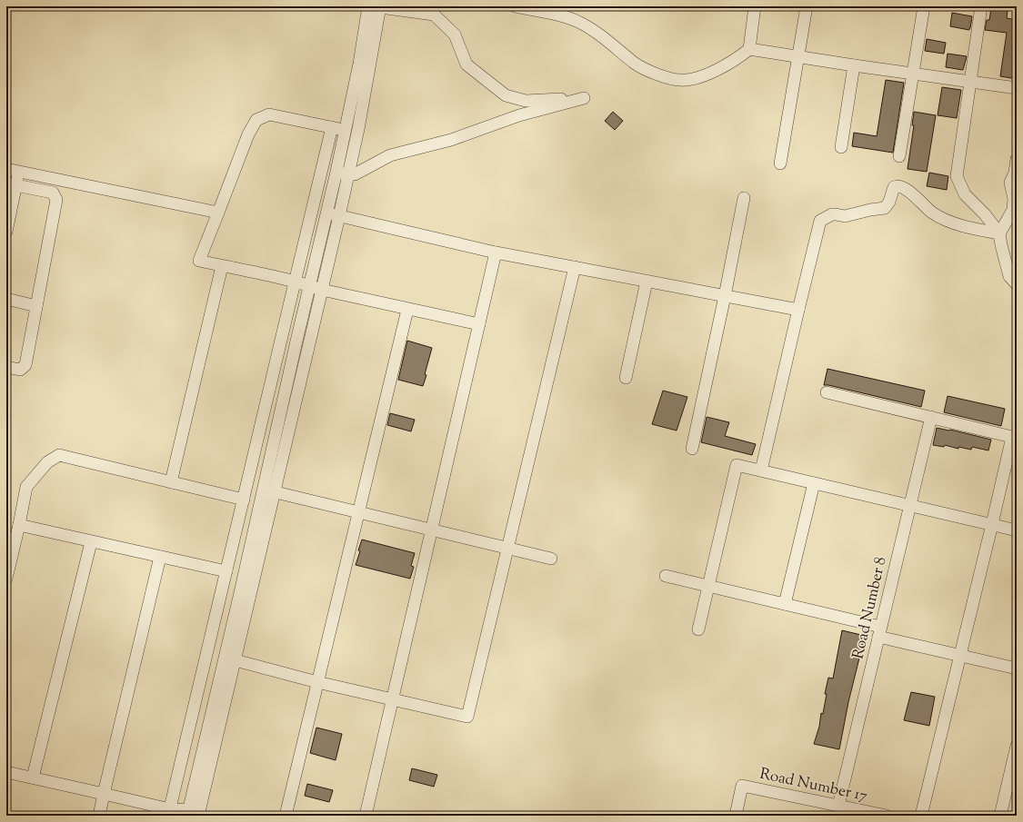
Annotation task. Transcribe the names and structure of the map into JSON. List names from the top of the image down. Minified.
{"streets":{"street":["Road Number 8","Road Number 17"]},"crossings":[["Road Number 8","Road Number 17"]]}
